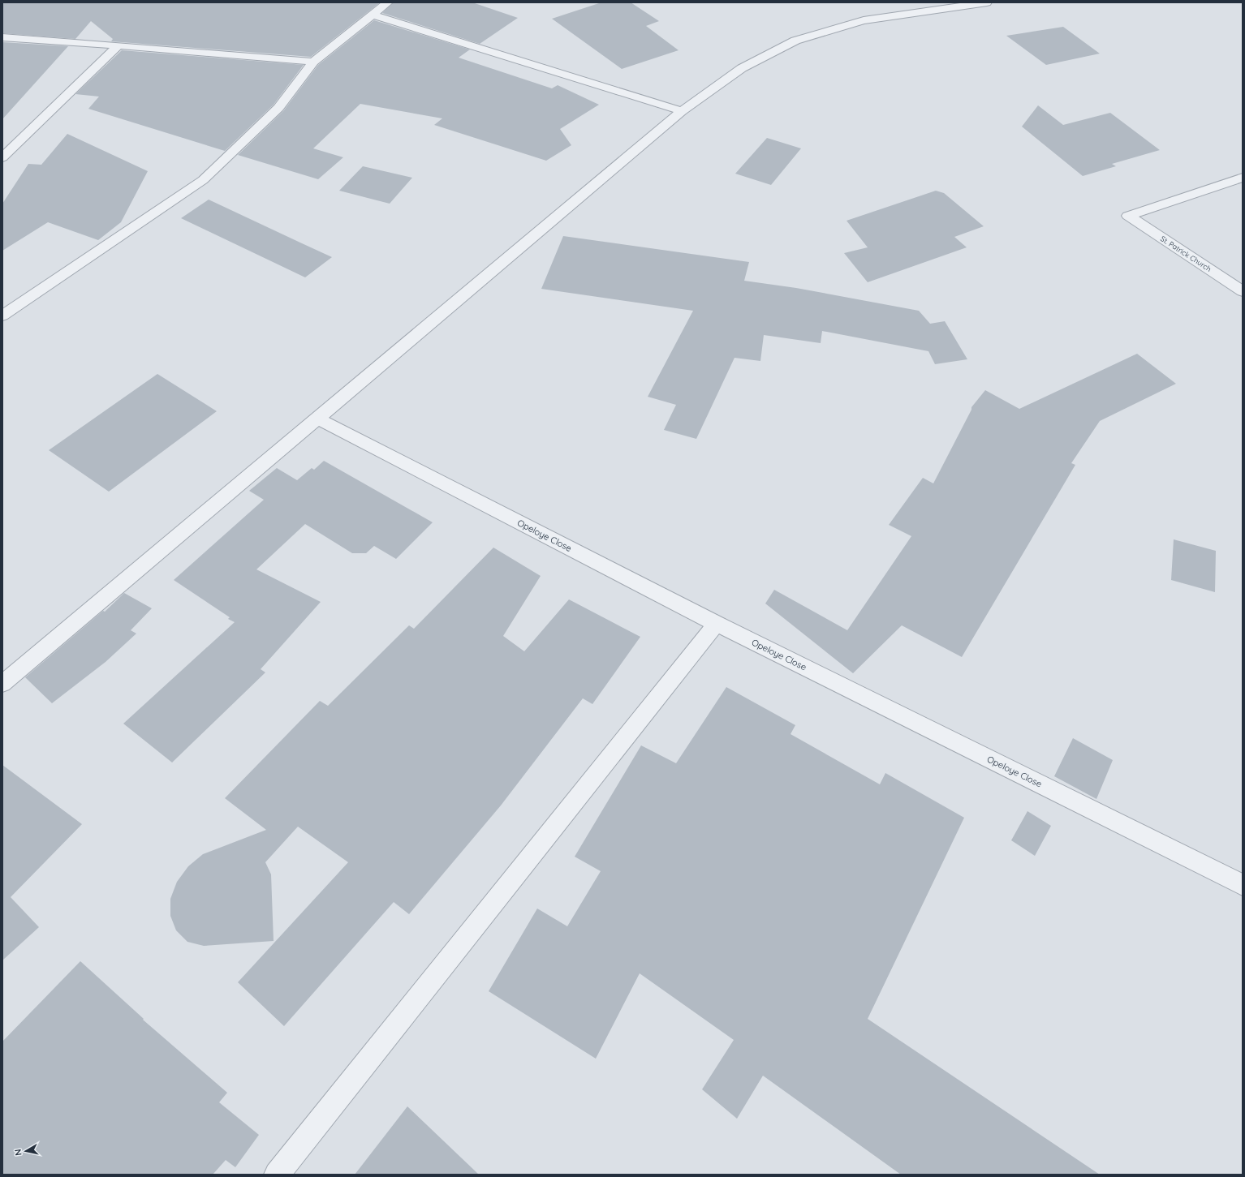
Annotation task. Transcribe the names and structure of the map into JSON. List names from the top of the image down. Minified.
{"streets":{"street":["St. Patrick Church","Opeloye Close"]},"north":"left"}
